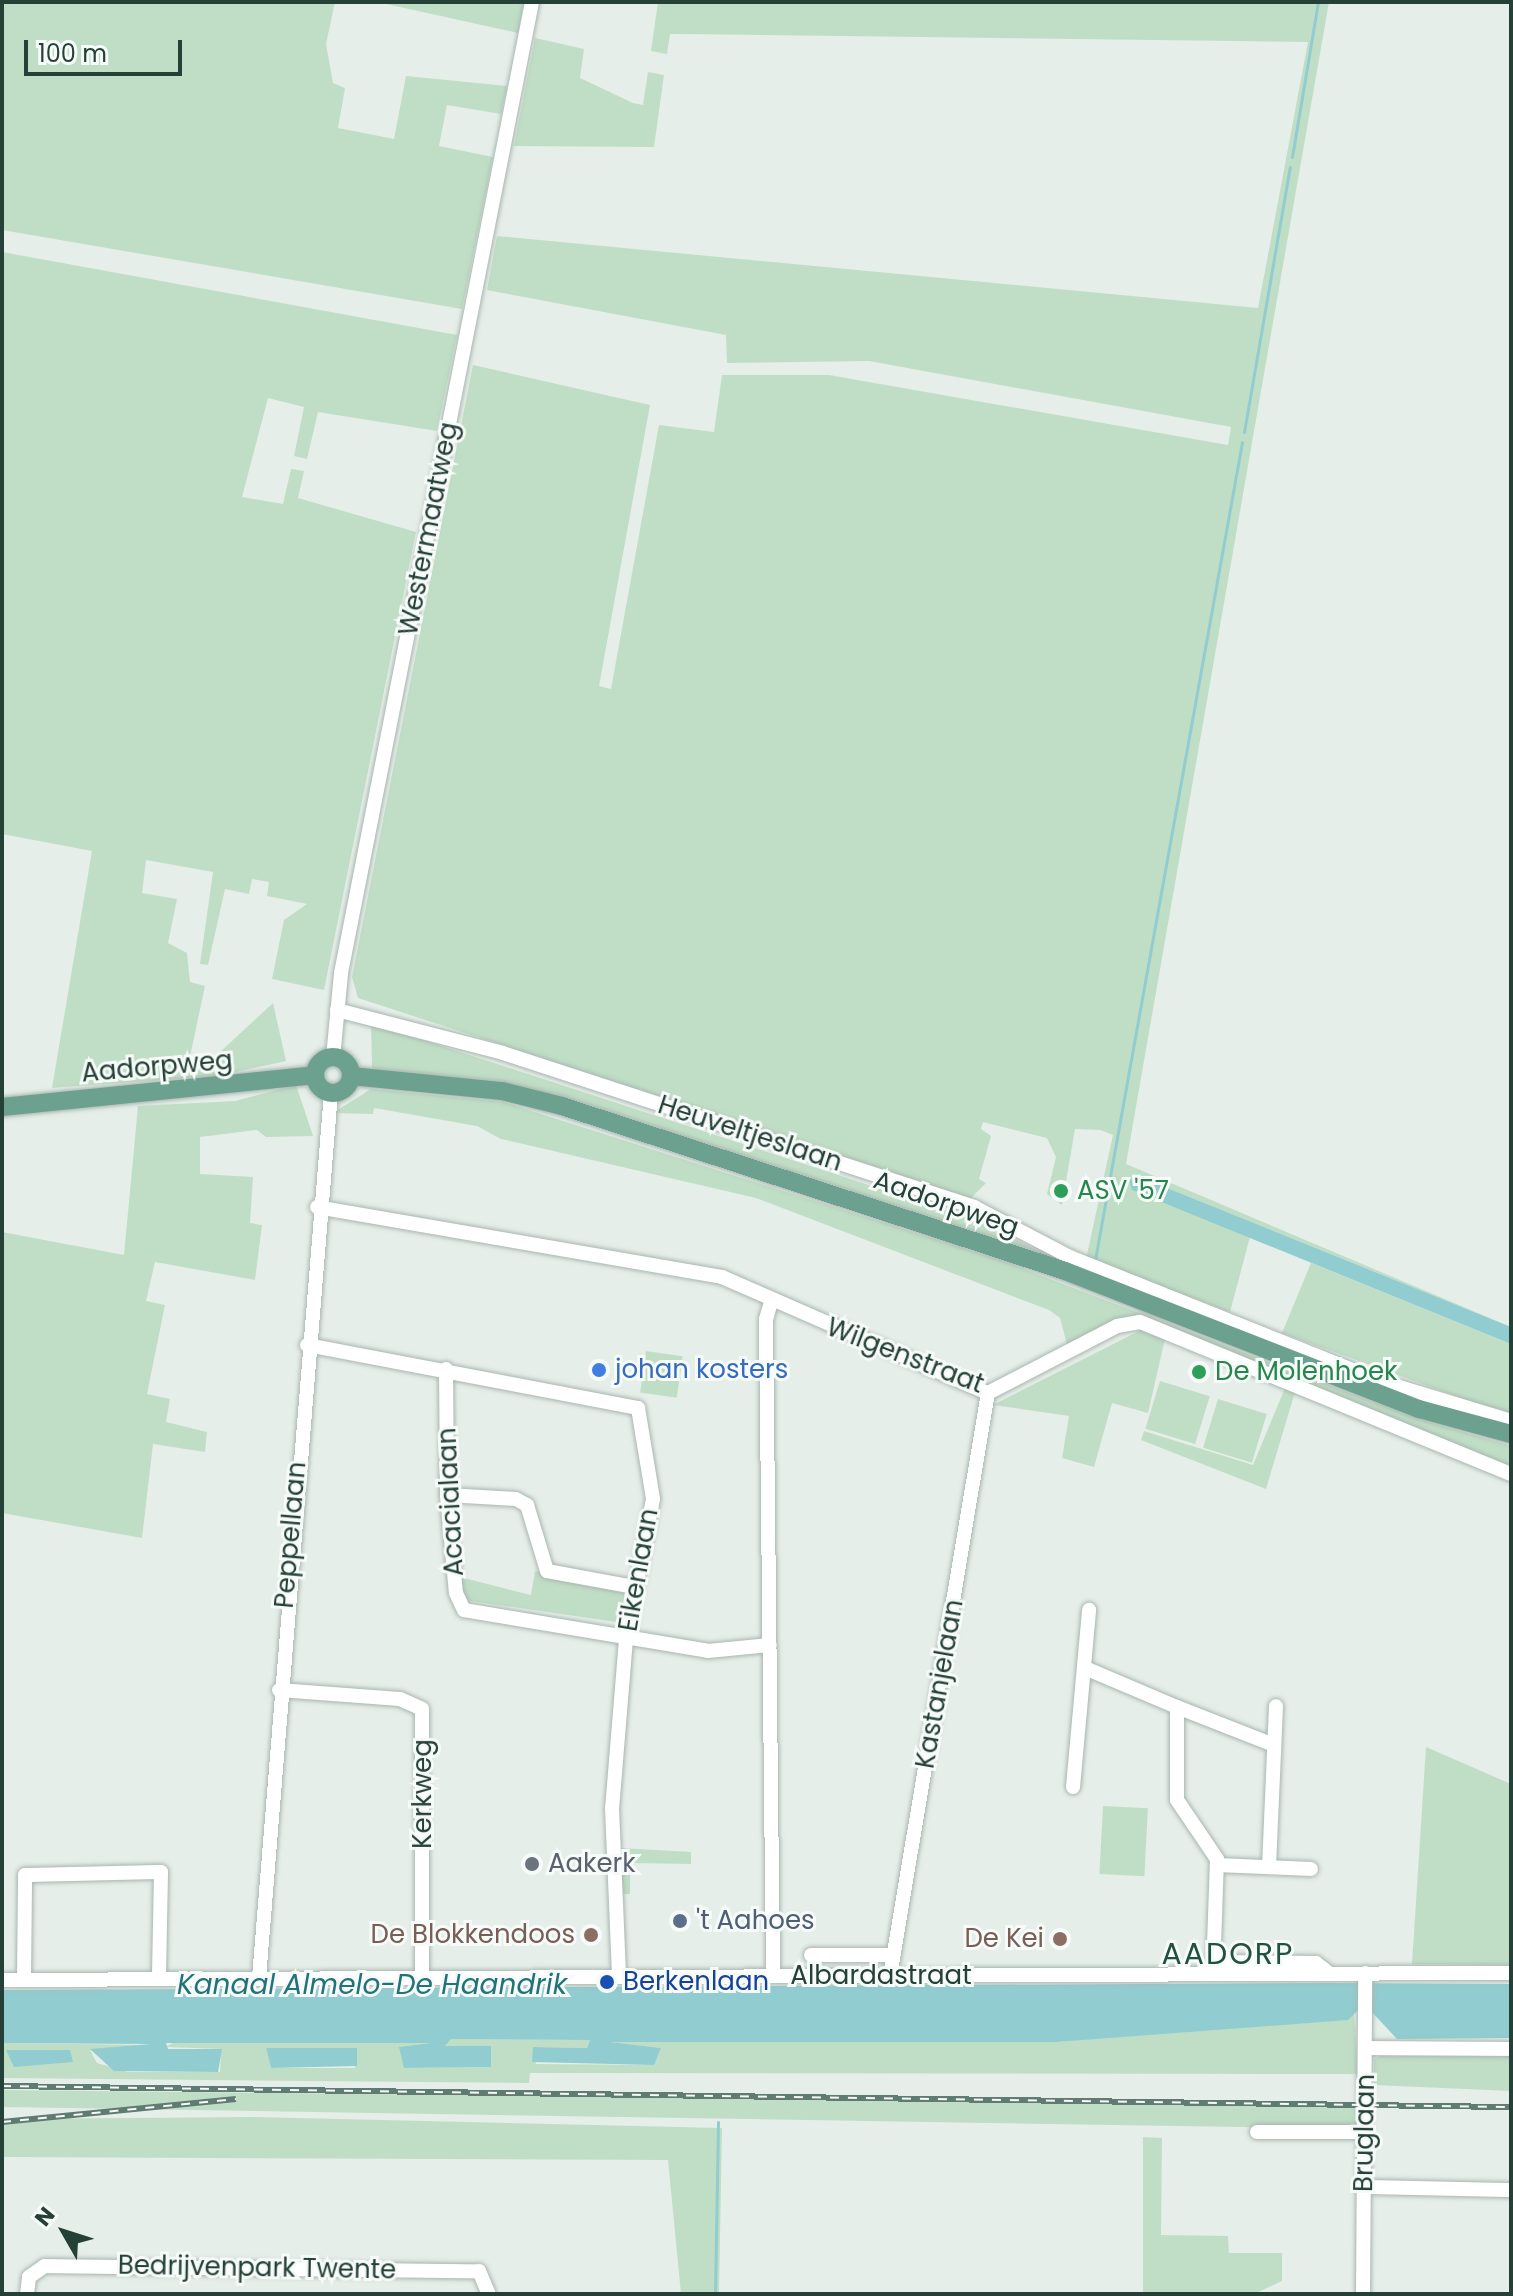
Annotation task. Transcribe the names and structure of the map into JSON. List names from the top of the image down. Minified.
{"streets":{"main road":["Aadorpweg"],"street":["Westermaatweg","Heuveltjeslaan","Wilgenstraat","Acacialaan","Peppellaan","Eikenlaan","Kastanjelaan","Kerkweg","Albardastraat","Bruglaan","Bedrijvenpark Twente"]},"crossings":[["Westermaatweg","Heuveltjeslaan"],["Wilgenstraat","Peppellaan"],["Wilgenstraat","Kastanjelaan"],["Acacialaan","Eikenlaan"],["Peppellaan","Eikenlaan"],["Peppellaan","Kerkweg"],["Peppellaan","Albardastraat"],["Eikenlaan","Albardastraat"],["Kastanjelaan","Albardastraat"],["Kerkweg","Albardastraat"],["Albardastraat","Bruglaan"]],"districts":["AADORP"],"water":["Kanaal Almelo-De Haandrik"],"places":["ASV '57","johan kosters","De Molenhoek","Aakerk","'t Aahoes","De Blokkendoos","De Kei","Berkenlaan"],"scale_bar":"100 m","north":"top left"}
